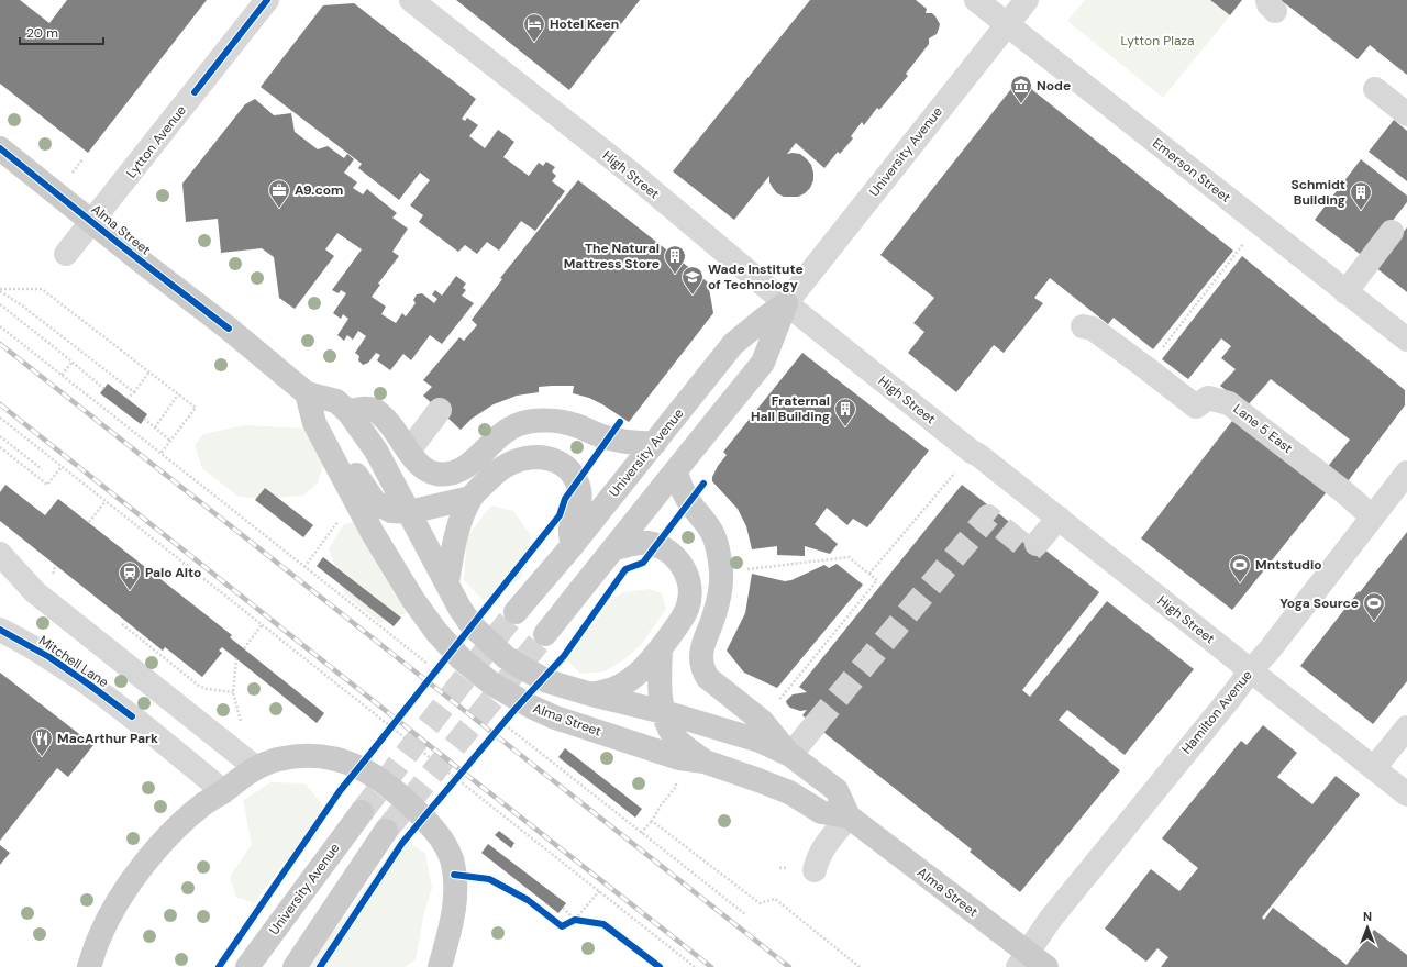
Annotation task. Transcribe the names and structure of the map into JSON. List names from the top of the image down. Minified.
{"streets":{"main road":["University Avenue","Alma Street"],"street":["Lytton Avenue","Emerson Street","High Street","Lane 5 East","Mitchell Lane","Hamilton Avenue"]},"crossings":[["Lytton Avenue","Alma Street"],["University Avenue","Emerson Street"],["University Avenue","High Street"],["High Street","Hamilton Avenue"],["Alma Street","Hamilton Avenue"],["Lane 5 East","Hamilton Avenue"]],"parks":["Lytton Plaza"],"places":{"hotel":["Hotel Keen"],"museum":["Node"],"office":["A9.com"],"building":["Schmidt Building","The Natural Mattress Store","Fraternal Hall Building"],"school or university":["Wade Institute of Technology"],"sports":["Mntstudio","Yoga Source"],"station":["Palo Alto"],"restaurant":["MacArthur Park"]},"scale_bar":"20 m","north":"top"}
